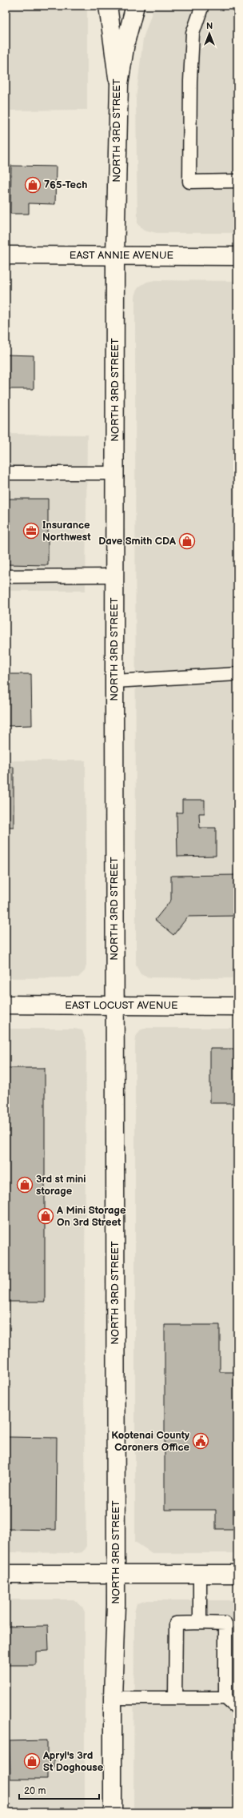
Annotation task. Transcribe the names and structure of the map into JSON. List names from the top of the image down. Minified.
{"streets":{"main road":["NORTH 3RD STREET","EAST ANNIE AVENUE","EAST LOCUST AVENUE"]},"crossings":[["NORTH 3RD STREET","EAST ANNIE AVENUE"],["NORTH 3RD STREET","EAST LOCUST AVENUE"]],"places":{"shop":["765-Tech","Dave Smith CDA","3rd st mini storage","A Mini Storage On 3rd Street","Apryl's 3rd St Doghouse"],"office":["Insurance Northwest"],"public building":["Kootenai County Coroners Office"]},"scale_bar":"20 m","north":"top"}
